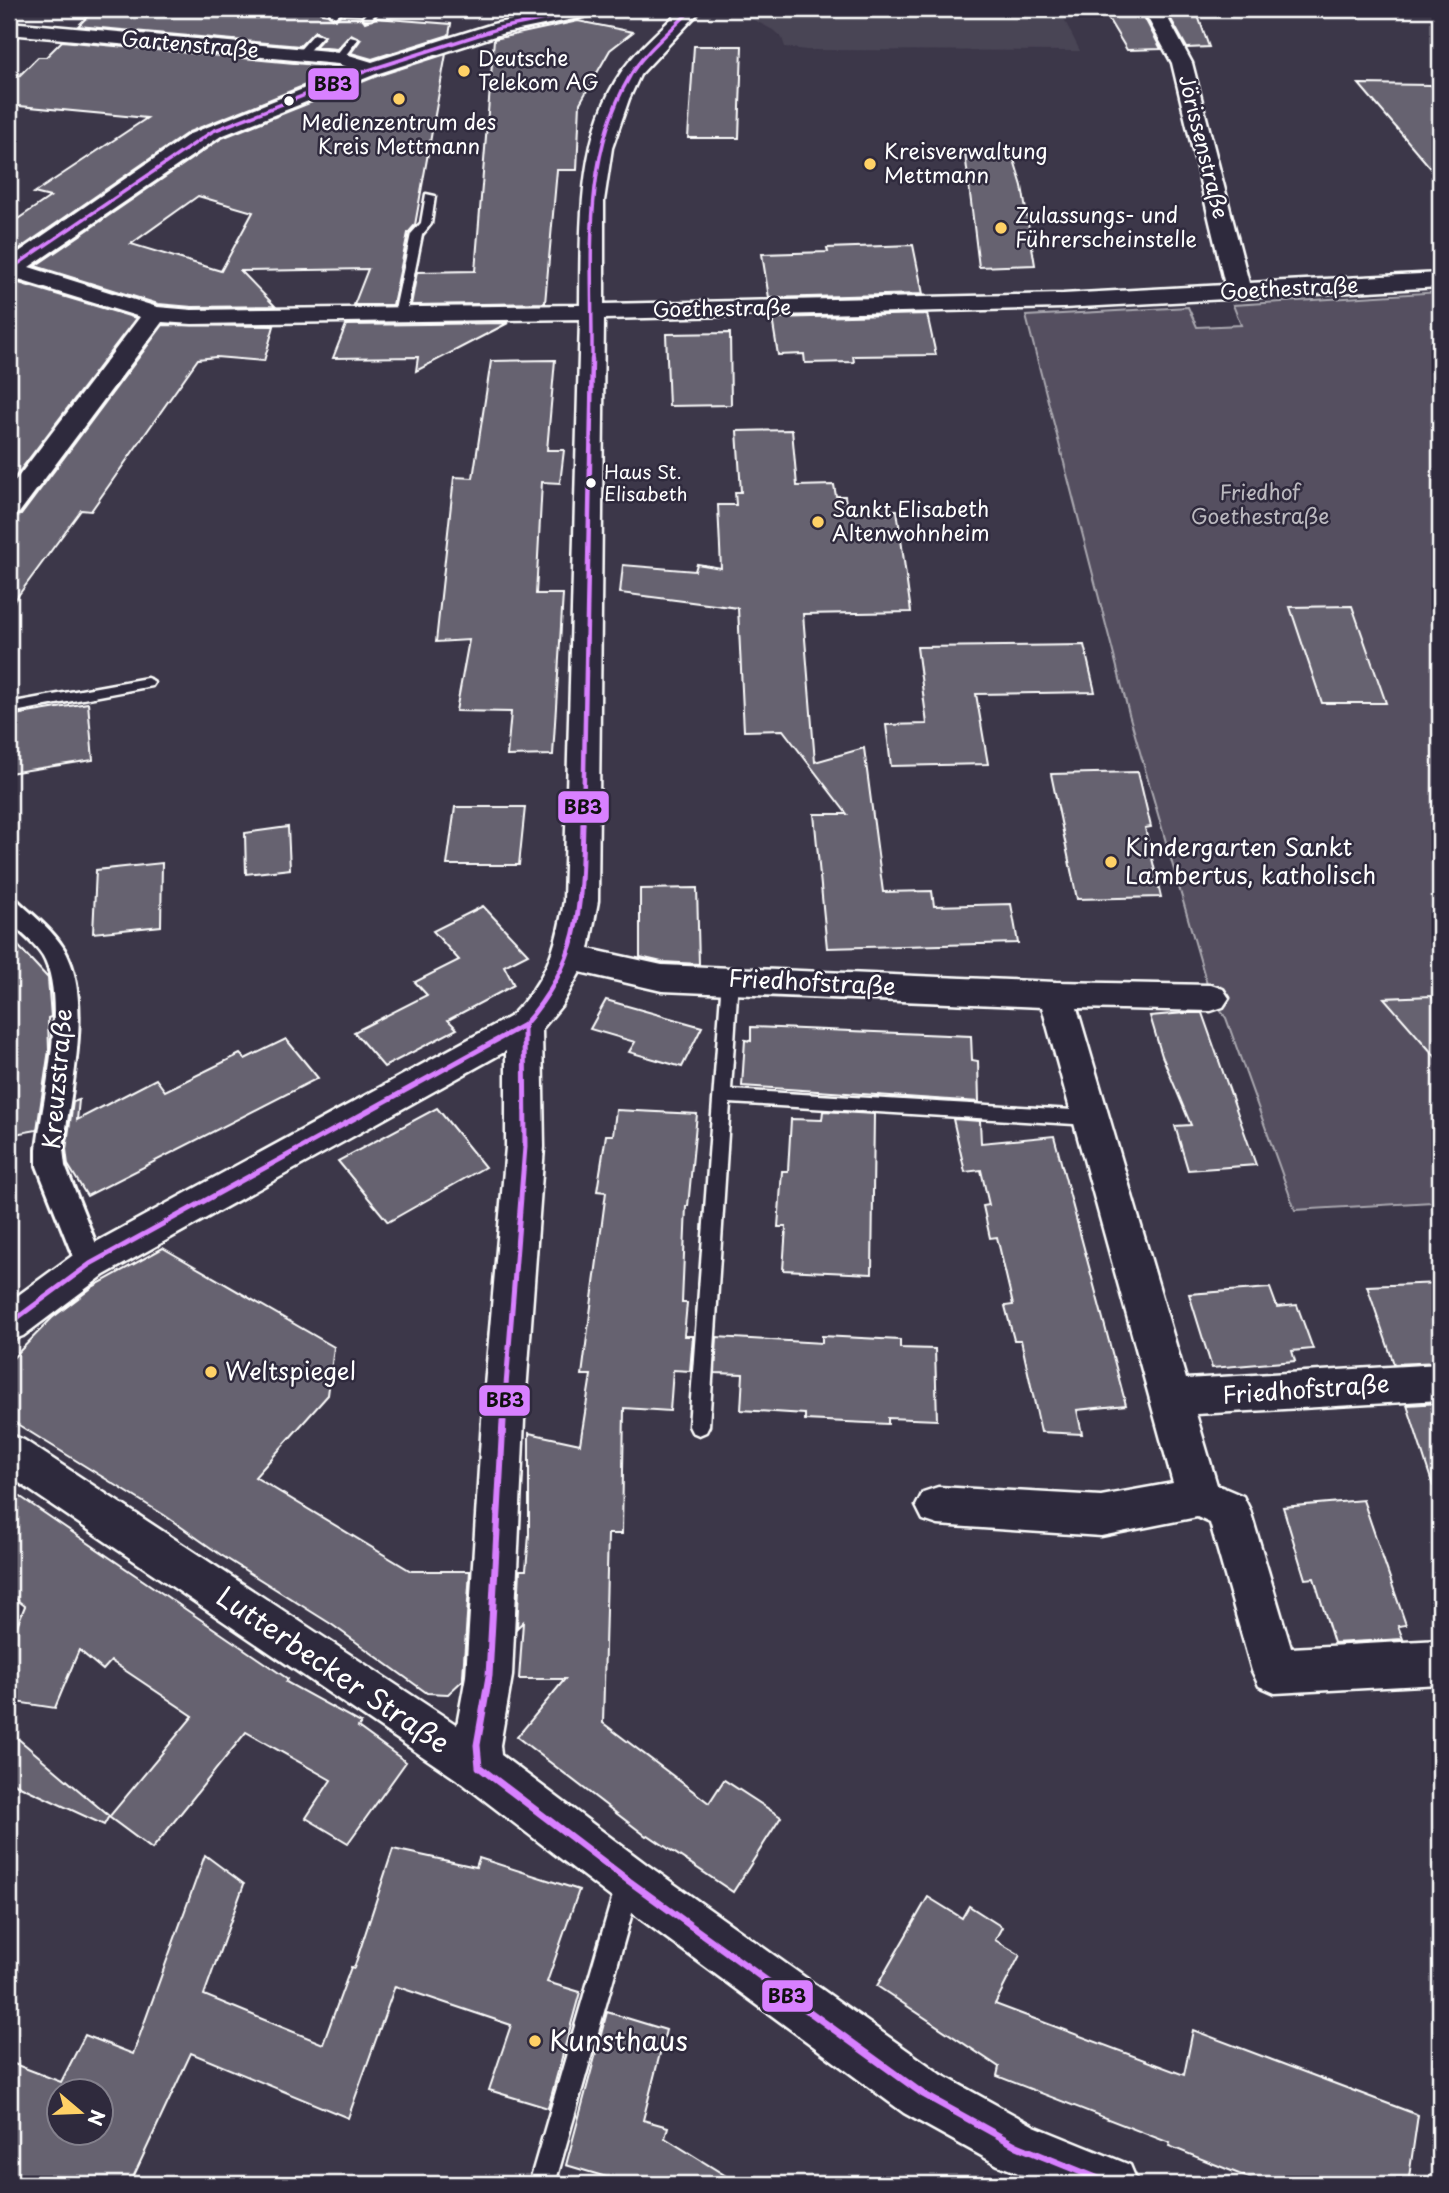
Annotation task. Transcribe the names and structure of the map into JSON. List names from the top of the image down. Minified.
{"streets":{"street":["Gartenstraße","Jörissenstraße","Goethestraße","Friedhofstraße","Kreuzstraße","Lutterbecker Straße"]},"crossings":[["Jörissenstraße","Goethestraße"]],"parks":["Friedhof Goethestraße"],"places":["Deutsche Telekom AG","Medienzentrum des Kreis Mettmann","Kreisverwaltung Mettmann","Zulassungs- und Führerscheinstelle","Haus St. Elisabeth","Sankt Elisabeth Altenwohnheim","Kindergarten Sankt Lambertus, katholisch","Weltspiegel","Kunsthaus"],"lines":["transit line BB3"],"north":"right"}
